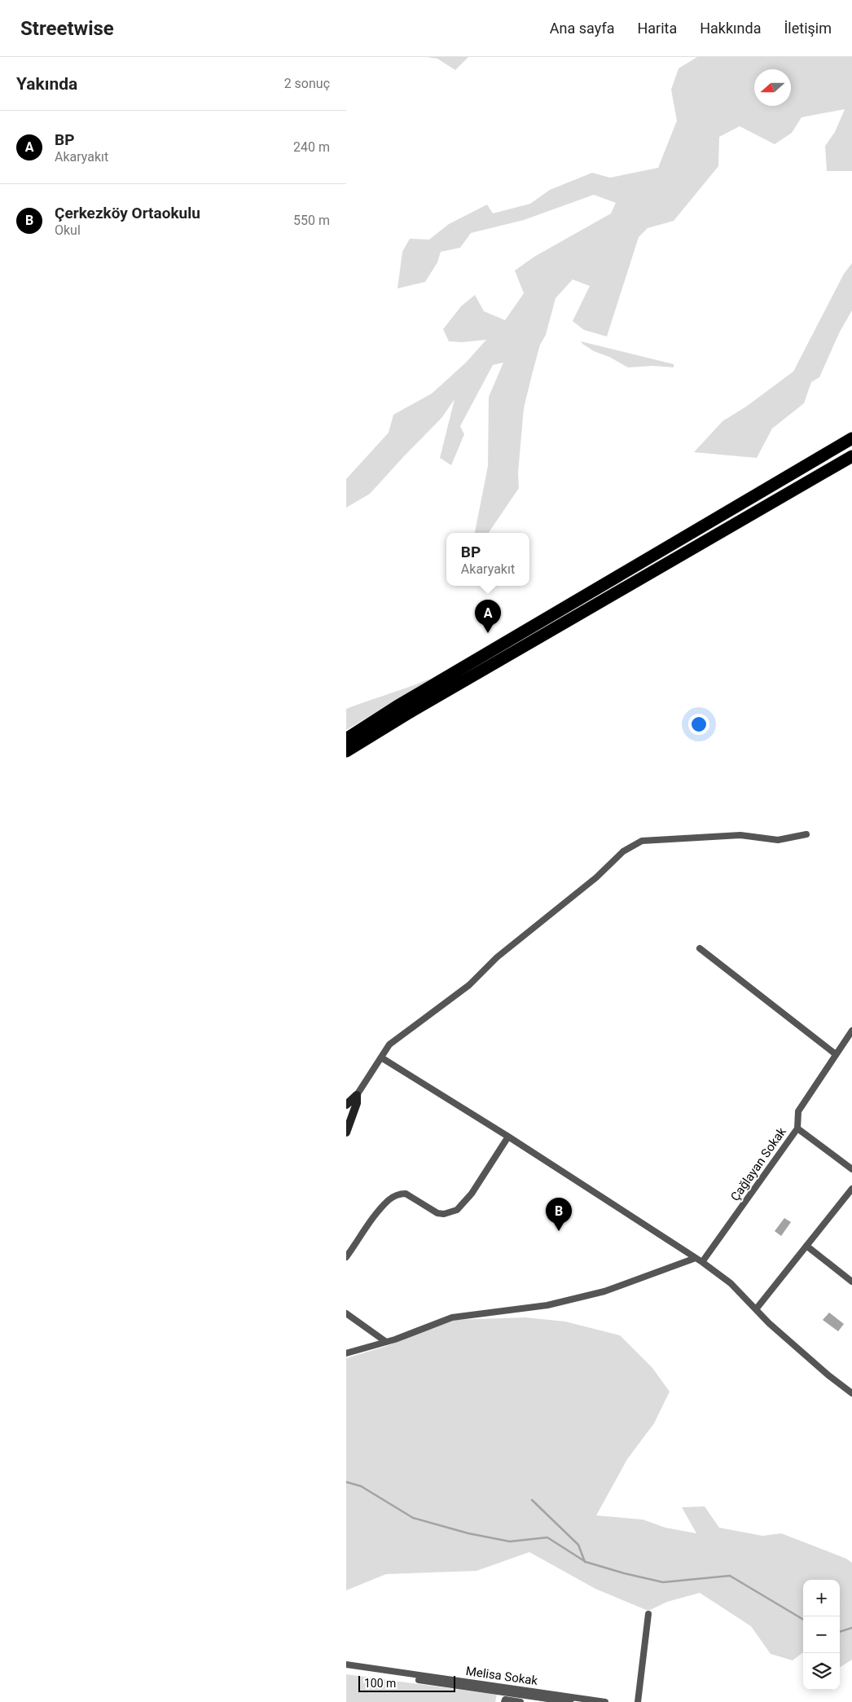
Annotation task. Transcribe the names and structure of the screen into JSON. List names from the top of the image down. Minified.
{"streets":{"street":["Çağlayan Sokak","Melisa Sokak"]},"scale_bar":"100 m","north":"left","page":{"header":"Streetwise","nav":["Ana sayfa","Harita","Hakkında","İletişim"],"heading":["Yakında","2 sonuç"],"list":[{"mark":"A","name":"BP","note":"Akaryakıt","value":"240 m"},{"mark":"B","name":"Çerkezköy Ortaokulu","note":"Okul","value":"550 m"}],"popup":["BP","Akaryakıt"],"pins":["A","B"],"map_buttons":["+","−"],"scale":"100 m"}}
